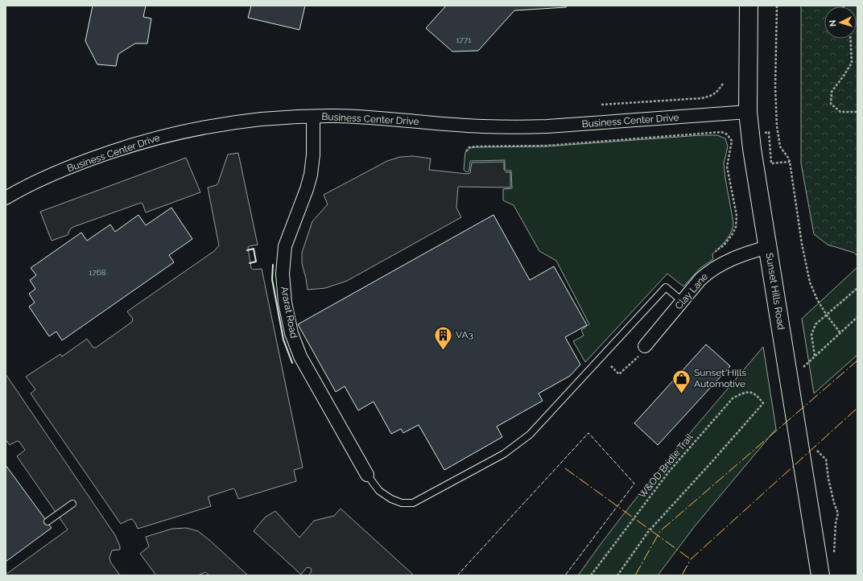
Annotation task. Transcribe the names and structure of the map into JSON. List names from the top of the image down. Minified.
{"streets":{"main road":["Sunset Hills Road"],"street":["Business Center Drive","Clay Lane","Ararat Road"],"path":["W&OD Bridle Trail"]},"crossings":[["Business Center Drive","Sunset Hills Road"],["Business Center Drive","Ararat Road"],["Clay Lane","Sunset Hills Road"]],"places":{"building":["VA3"],"shop":["Sunset Hills Automotive"]},"house_numbers":["1771","1768"],"north":"left"}
